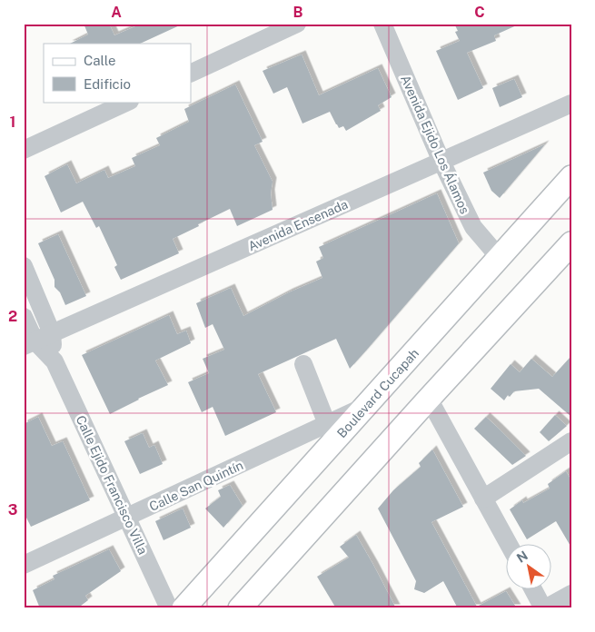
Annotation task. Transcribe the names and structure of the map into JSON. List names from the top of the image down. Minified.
{"streets":{"main road":["Boulevard Cucapah"],"street":["Avenida Ejido Los Álamos","Avenida Ensenada","Calle Ejido Francisco Villa","Calle San Quintín"]},"crossings":[["Avenida Ejido Los Álamos","Avenida Ensenada"],["Avenida Ejido Los Álamos","Boulevard Cucapah"],["Avenida Ensenada","Calle Ejido Francisco Villa"],["Boulevard Cucapah","Calle San Quintín"],["Calle Ejido Francisco Villa","Calle San Quintín"]],"legend":["Calle","Edificio"],"north":"top left","grid":{"columns":["A","B","C"],"rows":["1","2","3"]}}
